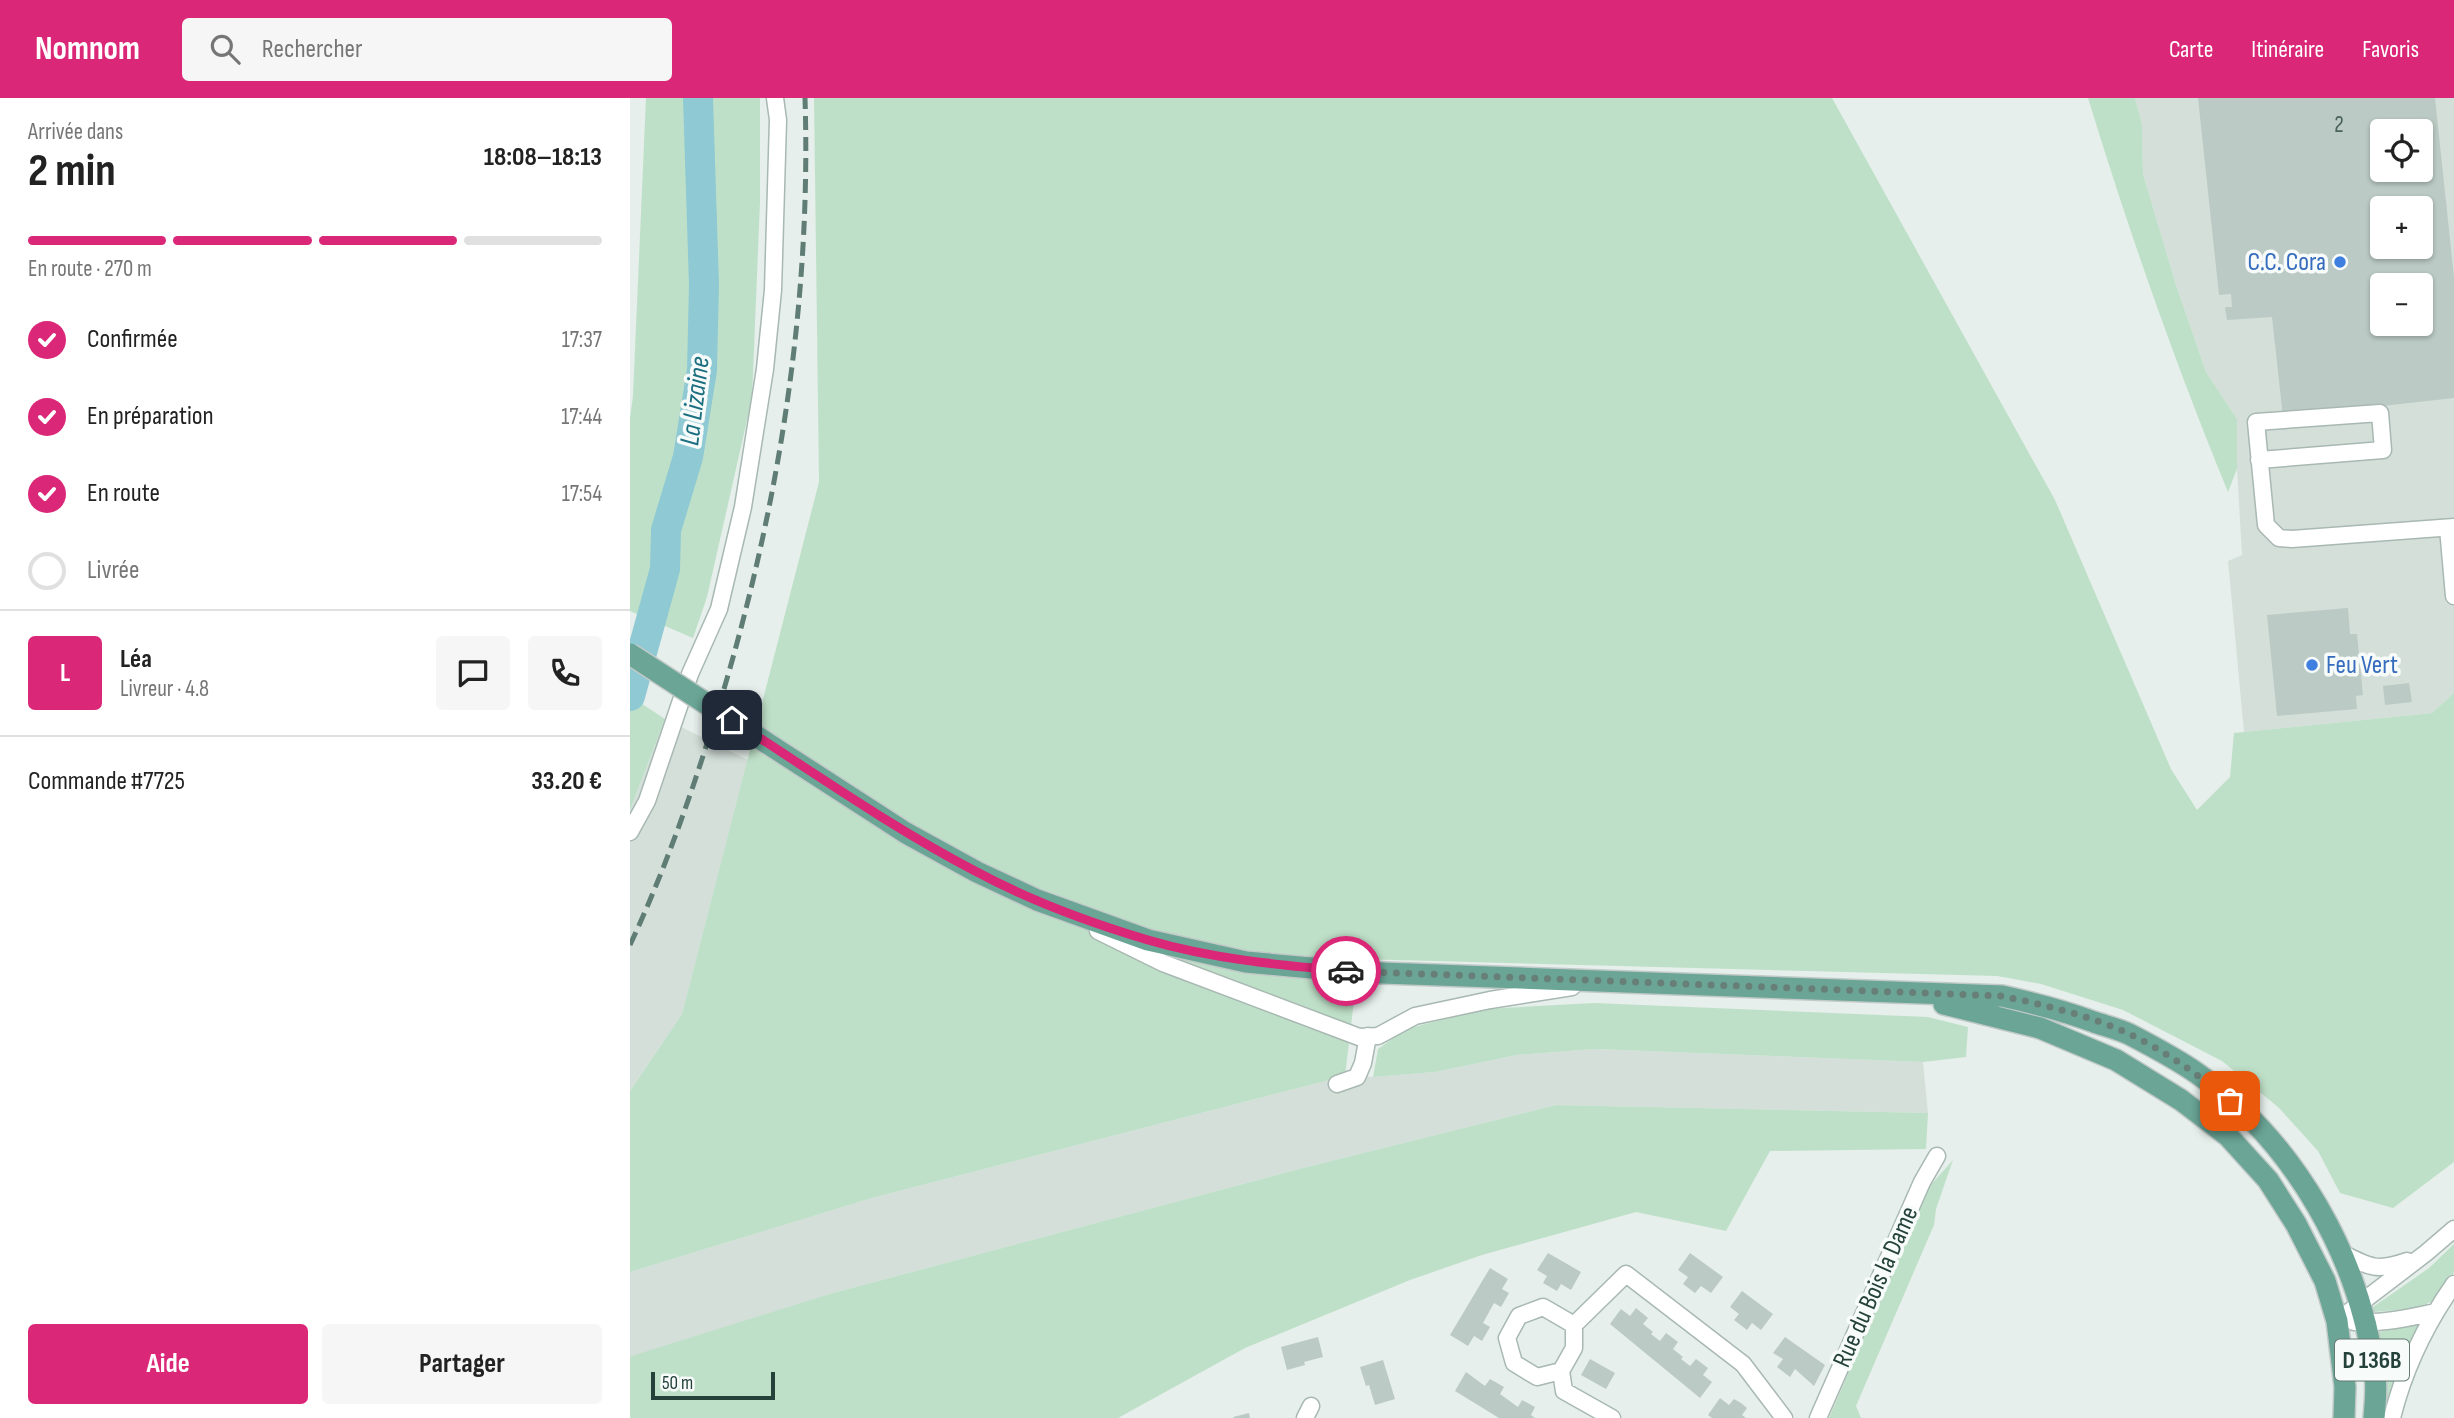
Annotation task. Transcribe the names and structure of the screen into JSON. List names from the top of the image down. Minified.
{"streets":{"main road":["D 136B"],"street":["Rue du Bois la Dame"]},"water":["La Lizaine"],"places":["C.C. Cora","Feu Vert"],"house_numbers":["2"],"scale_bar":"50 m","page":{"header":"Nomnom","search":"Rechercher","nav":["Carte","Itinéraire","Favoris"],"heading":["2 min","Arrivée dans","18:08–18:13"],"panel":["Léa","Livreur · 4.8","Commande #7725","33.20 €"],"map_buttons":["+","−"],"bar":"En route · 270 m","list":[["Confirmée","17:37"],["En préparation","17:44"],["En route","17:54"],"Livrée"],"round":"L","buttons":["Aide","Partager"],"scale":"50 m"}}
